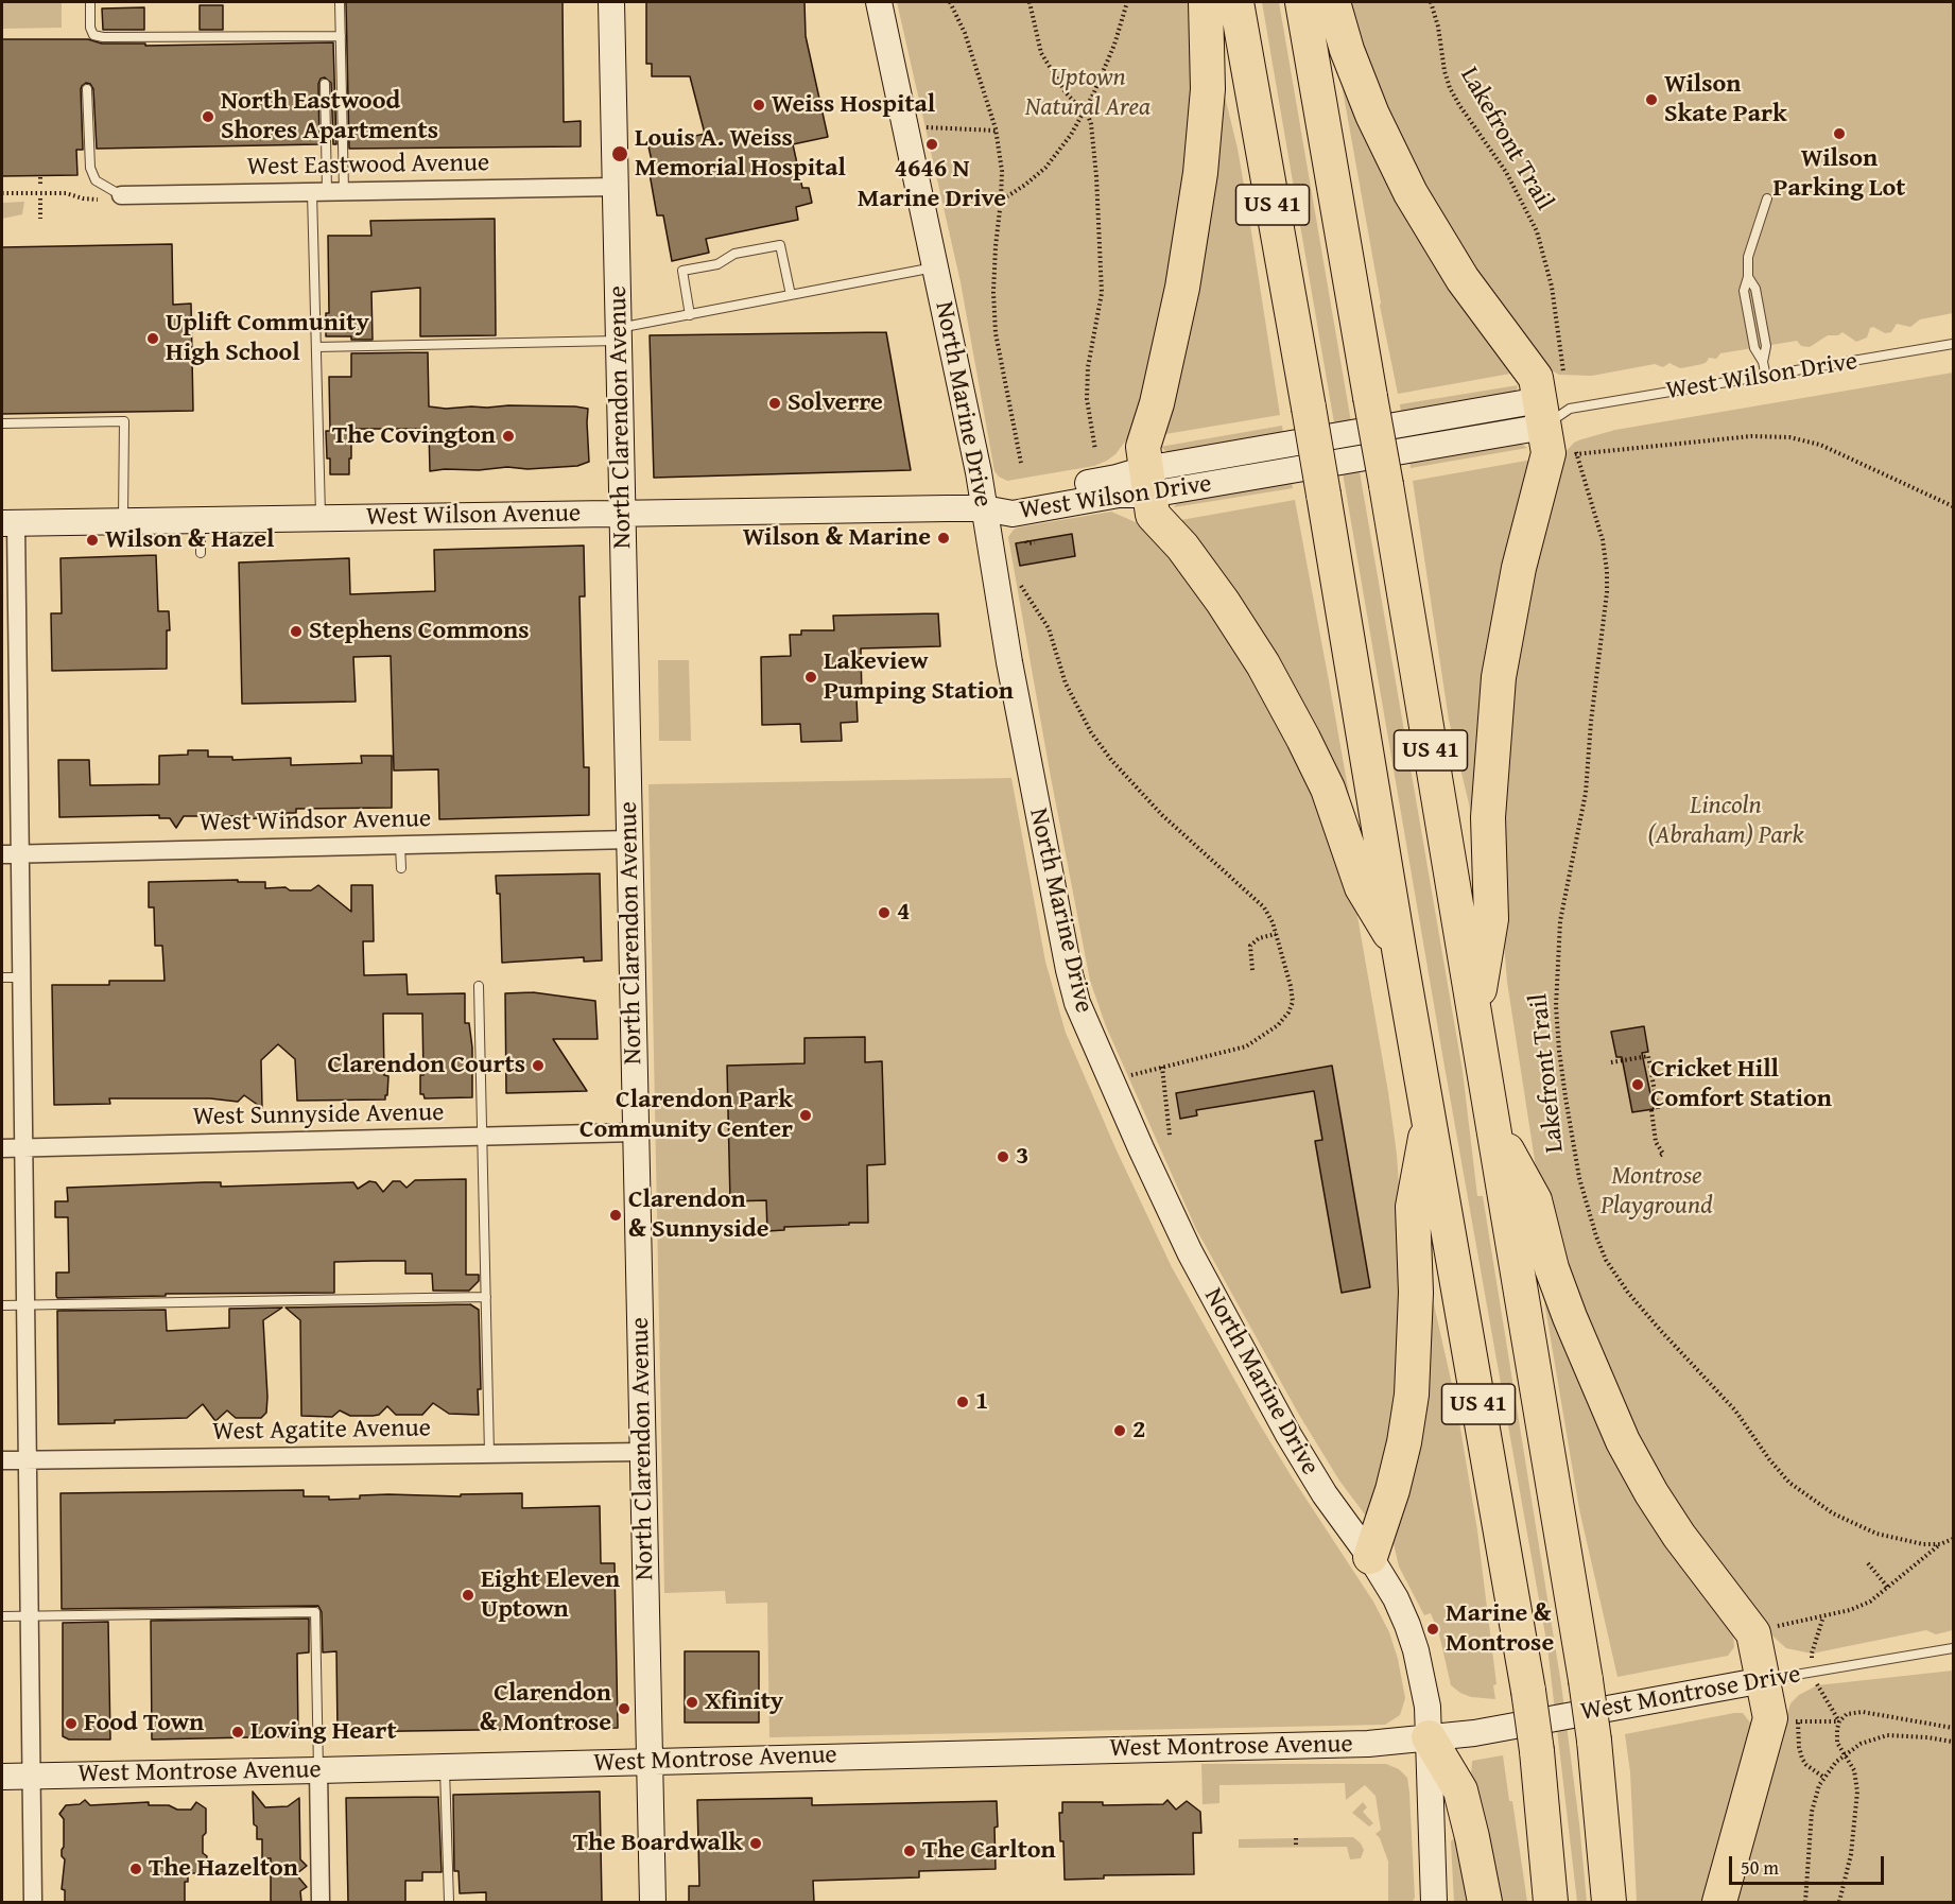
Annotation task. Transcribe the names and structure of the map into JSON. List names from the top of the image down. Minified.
{"streets":{"highway":["US 41"],"street":["West Eastwood Avenue","West Wilson Drive","North Marine Drive","North Clarendon Avenue","West Wilson Avenue","West Windsor Avenue","West Sunnyside Avenue","West Agatite Avenue","West Montrose Drive","West Montrose Avenue"],"path":["Lakefront Trail"]},"crossings":[["West Eastwood Avenue","North Clarendon Avenue"],["West Wilson Drive","North Marine Drive"],["West Wilson Drive","West Wilson Avenue"],["North Marine Drive","West Wilson Avenue"],["North Marine Drive","West Montrose Drive"],["North Marine Drive","West Montrose Avenue"],["North Clarendon Avenue","West Wilson Avenue"],["North Clarendon Avenue","West Windsor Avenue"],["North Clarendon Avenue","West Sunnyside Avenue"],["North Clarendon Avenue","West Agatite Avenue"],["North Clarendon Avenue","West Montrose Avenue"],["West Montrose Drive","West Montrose Avenue"]],"parks":["Uptown Natural Area","Lincoln (Abraham) Park","Montrose Playground"],"places":["Wilson Skate Park","Weiss Hospital","North Eastwood Shores Apartments","Wilson Parking Lot","4646 N Marine Drive","Louis A. Weiss Memorial Hospital","Uplift Community High School","Solverre","The Covington","Wilson & Marine","Wilson & Hazel","Stephens Commons","Lakeview Pumping Station","4","Clarendon Courts","Cricket Hill Comfort Station","Clarendon Park Community Center","3","Clarendon & Sunnyside","1","2","Eight Eleven Uptown","Marine & Montrose","Xfinity","Clarendon & Montrose","Food Town","Loving Heart","The Boardwalk","The Carlton","The Hazelton"],"scale_bar":"50 m"}
